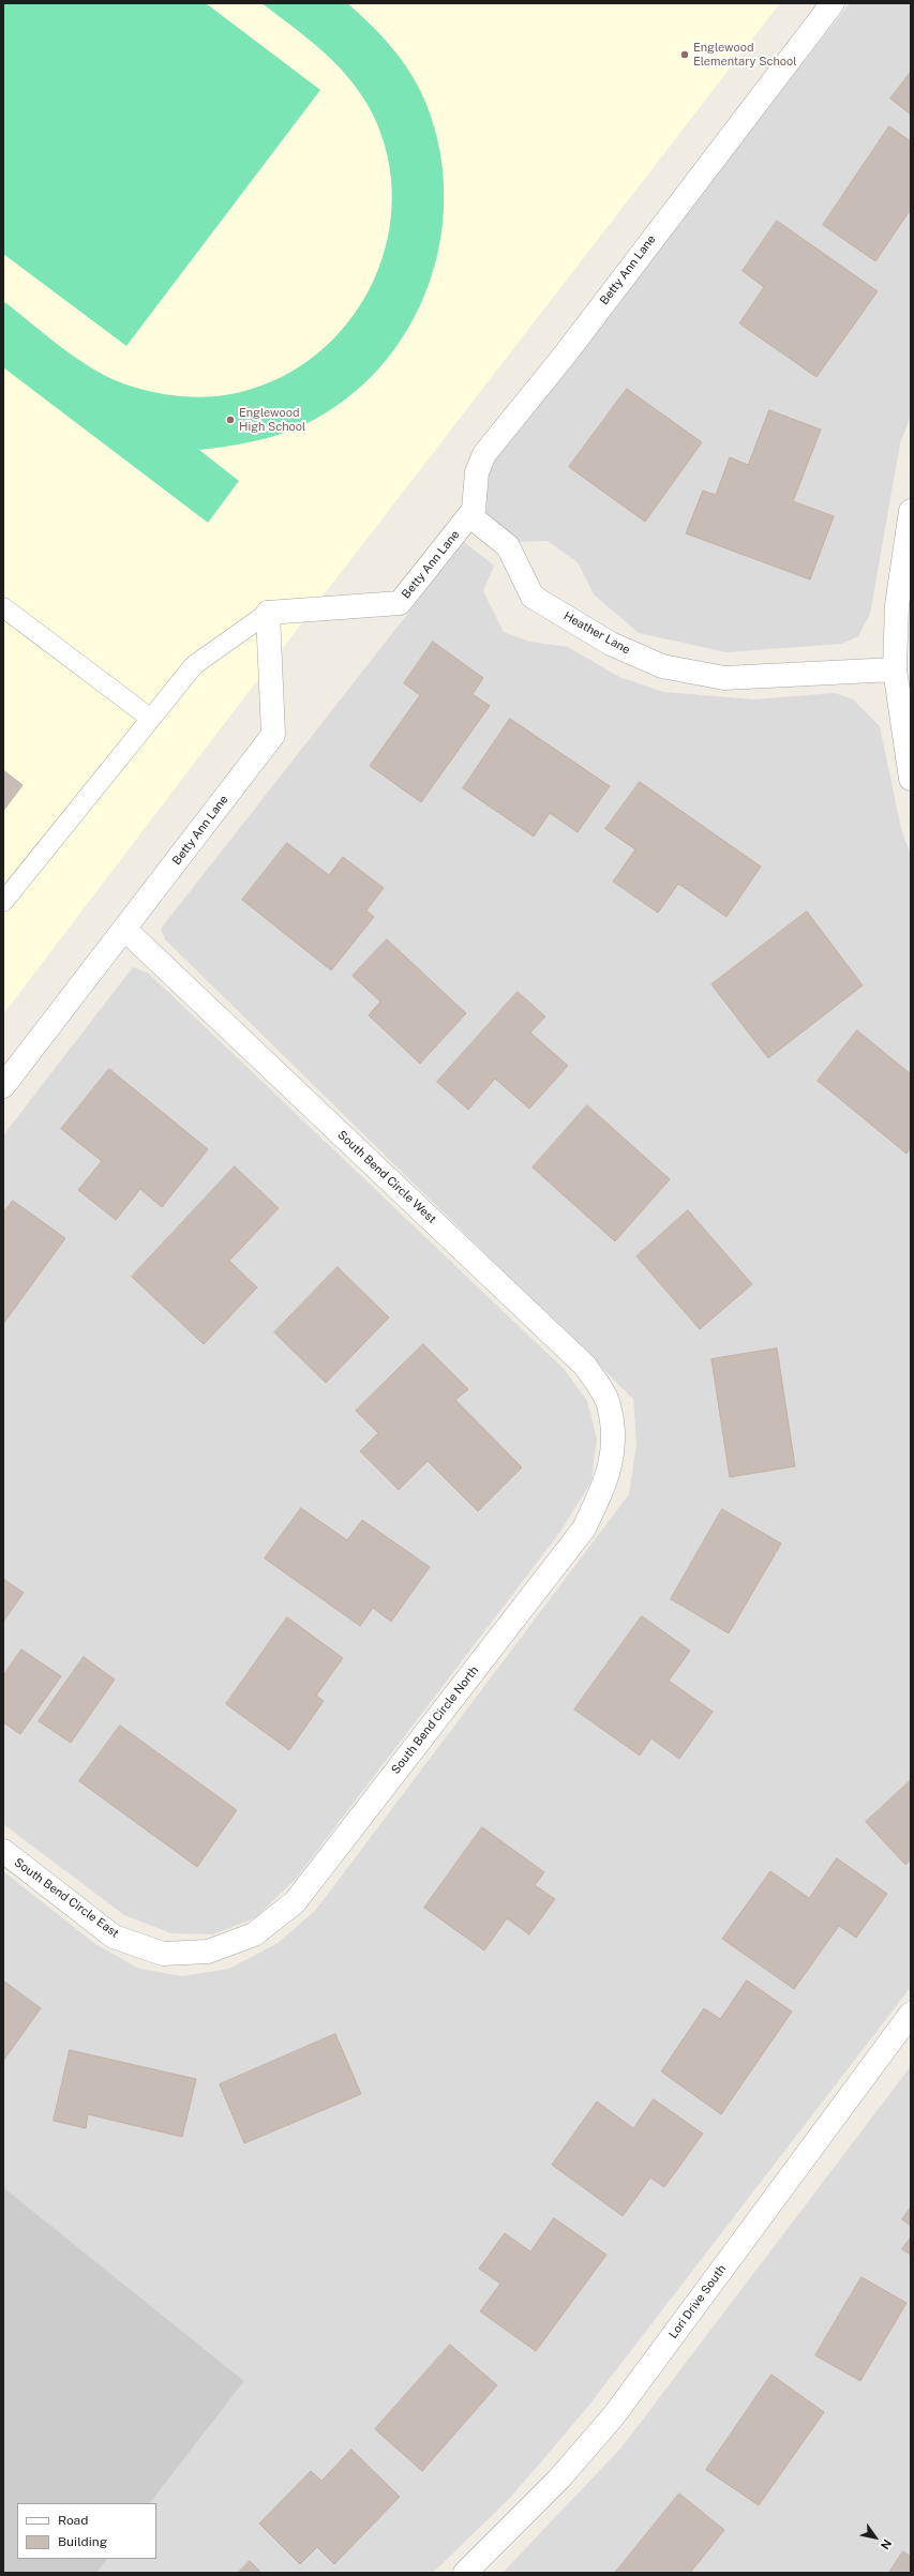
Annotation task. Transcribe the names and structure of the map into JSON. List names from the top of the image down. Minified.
{"streets":{"street":["Betty Ann Lane","Heather Lane","South Bend Circle West","South Bend Circle North","South Bend Circle East","Lori Drive South"]},"crossings":[["Betty Ann Lane","Heather Lane"],["Betty Ann Lane","South Bend Circle West"],["South Bend Circle West","South Bend Circle North"],["South Bend Circle North","South Bend Circle East"]],"places":["Englewood Elementary School","Englewood High School"],"legend":["Road","Building"],"north":"bottom right"}
